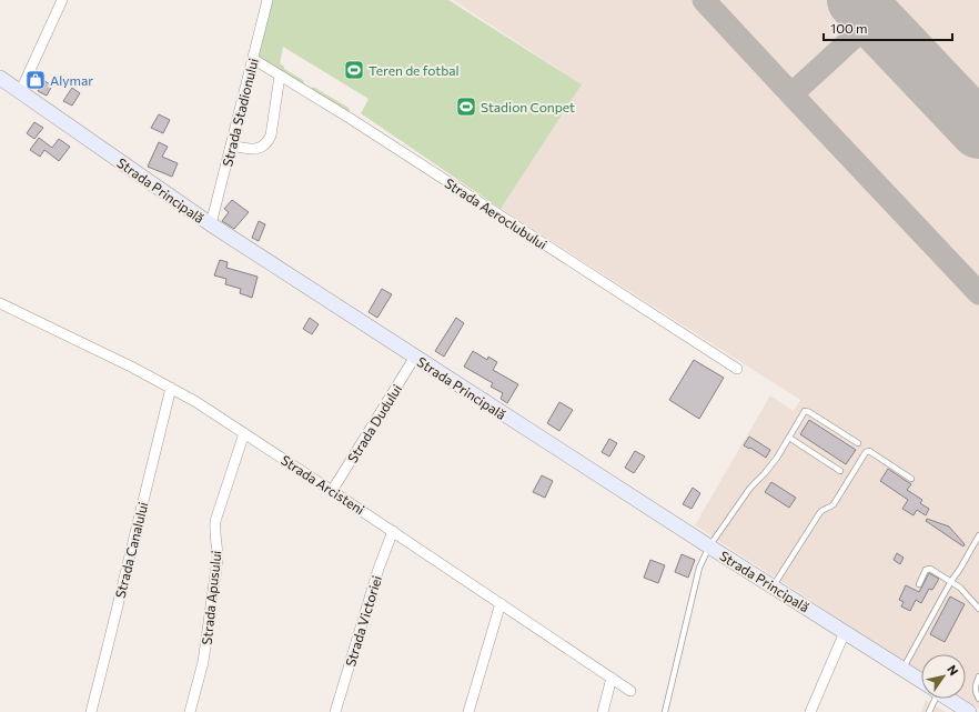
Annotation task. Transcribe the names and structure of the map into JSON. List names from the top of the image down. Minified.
{"streets":{"main road":["Strada Principală"],"street":["Strada Stadionului","Strada Aeroclubului","Strada Dudului","Strada Arcisteni","Strada Canalului","Strada Apusului","Strada Victoriei"]},"crossings":[["Strada Stadionului","Strada Principală"],["Strada Stadionului","Strada Aeroclubului"],["Strada Principală","Strada Dudului"],["Strada Dudului","Strada Arcisteni"],["Strada Arcisteni","Strada Canalului"],["Strada Arcisteni","Strada Apusului"],["Strada Arcisteni","Strada Victoriei"]],"places":{"sports":["Teren de fotbal","Stadion Conpet"],"shop":["Alymar"]},"scale_bar":"100 m","north":"top right"}
